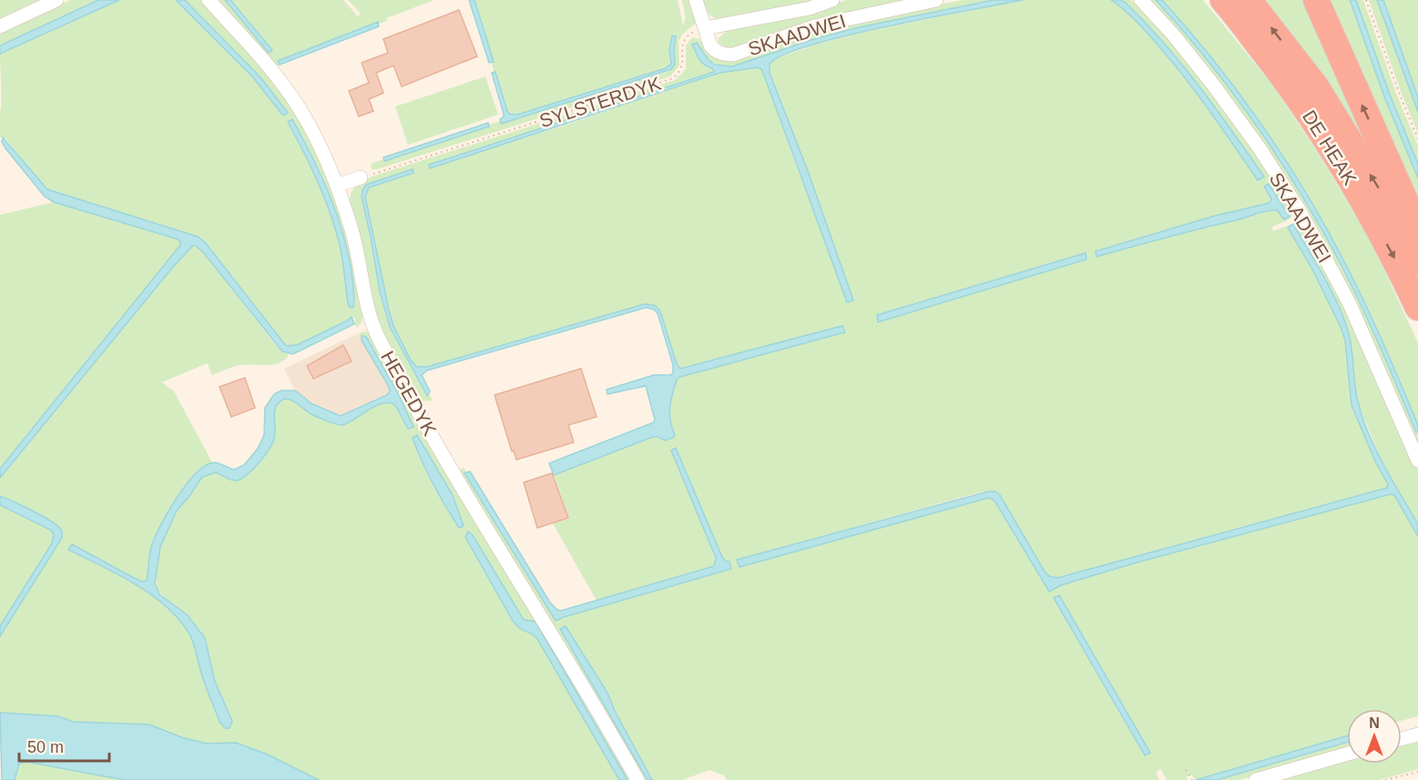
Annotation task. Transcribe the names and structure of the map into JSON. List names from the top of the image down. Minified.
{"streets":{"highway":["DE HEAK"],"street":["SKAADWEI","HEGEDYK"],"path":["SYLSTERDYK"]},"crossings":[["SKAADWEI","SYLSTERDYK"]],"scale_bar":"50 m","north":"top"}
